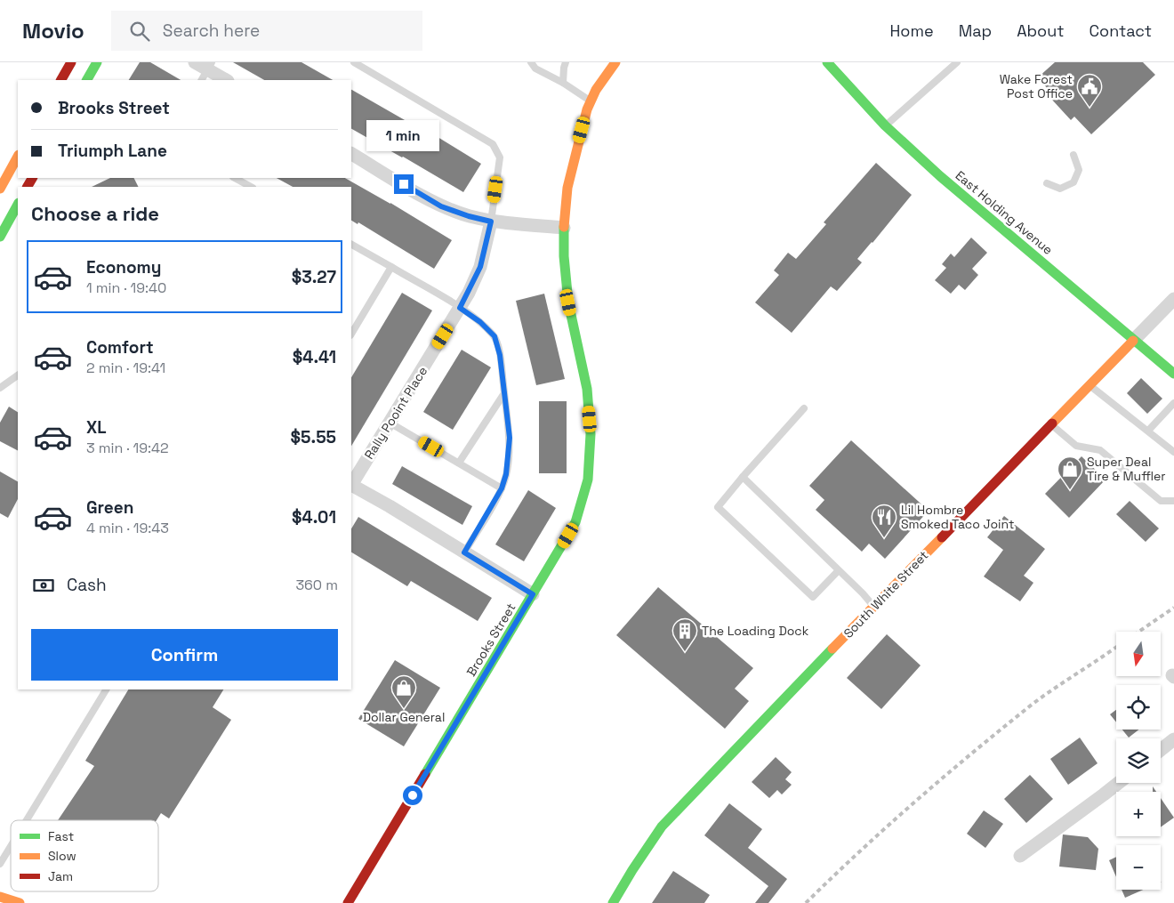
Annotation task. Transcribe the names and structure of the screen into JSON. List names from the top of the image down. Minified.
{"streets":{"street":["East Holding Avenue","Rally Pooint Place","South White Street","Brooks Street"]},"crossings":[["East Holding Avenue","South White Street"],["Rally Pooint Place","Brooks Street"]],"places":{"public building":["Wake Forest Post Office"],"shop":["Super Deal Tire & Muffler","Dollar General"],"restaurant":["Lil Hombre Smoked Taco Joint"],"building":["The Loading Dock"]},"legend":["Fast","Slow","Jam"],"north":"bottom","page":{"header":"Movio","search":"Search here","nav":["Home","Map","About","Contact"],"banner":["Brooks Street","Triumph Lane"],"bubble":"1 min","heading":"Choose a ride","list":[{"name":"Economy","note":"1 min · 19:40","value":"$3.27"},{"name":"Comfort","note":"2 min · 19:41","value":"$4.41"},{"name":"XL","note":"3 min · 19:42","value":"$5.55"},{"name":"Green","note":"4 min · 19:43","value":"$4.01"}],"pay":["Cash","360 m"],"buttons":"Confirm","map_buttons":["+","−"]}}
